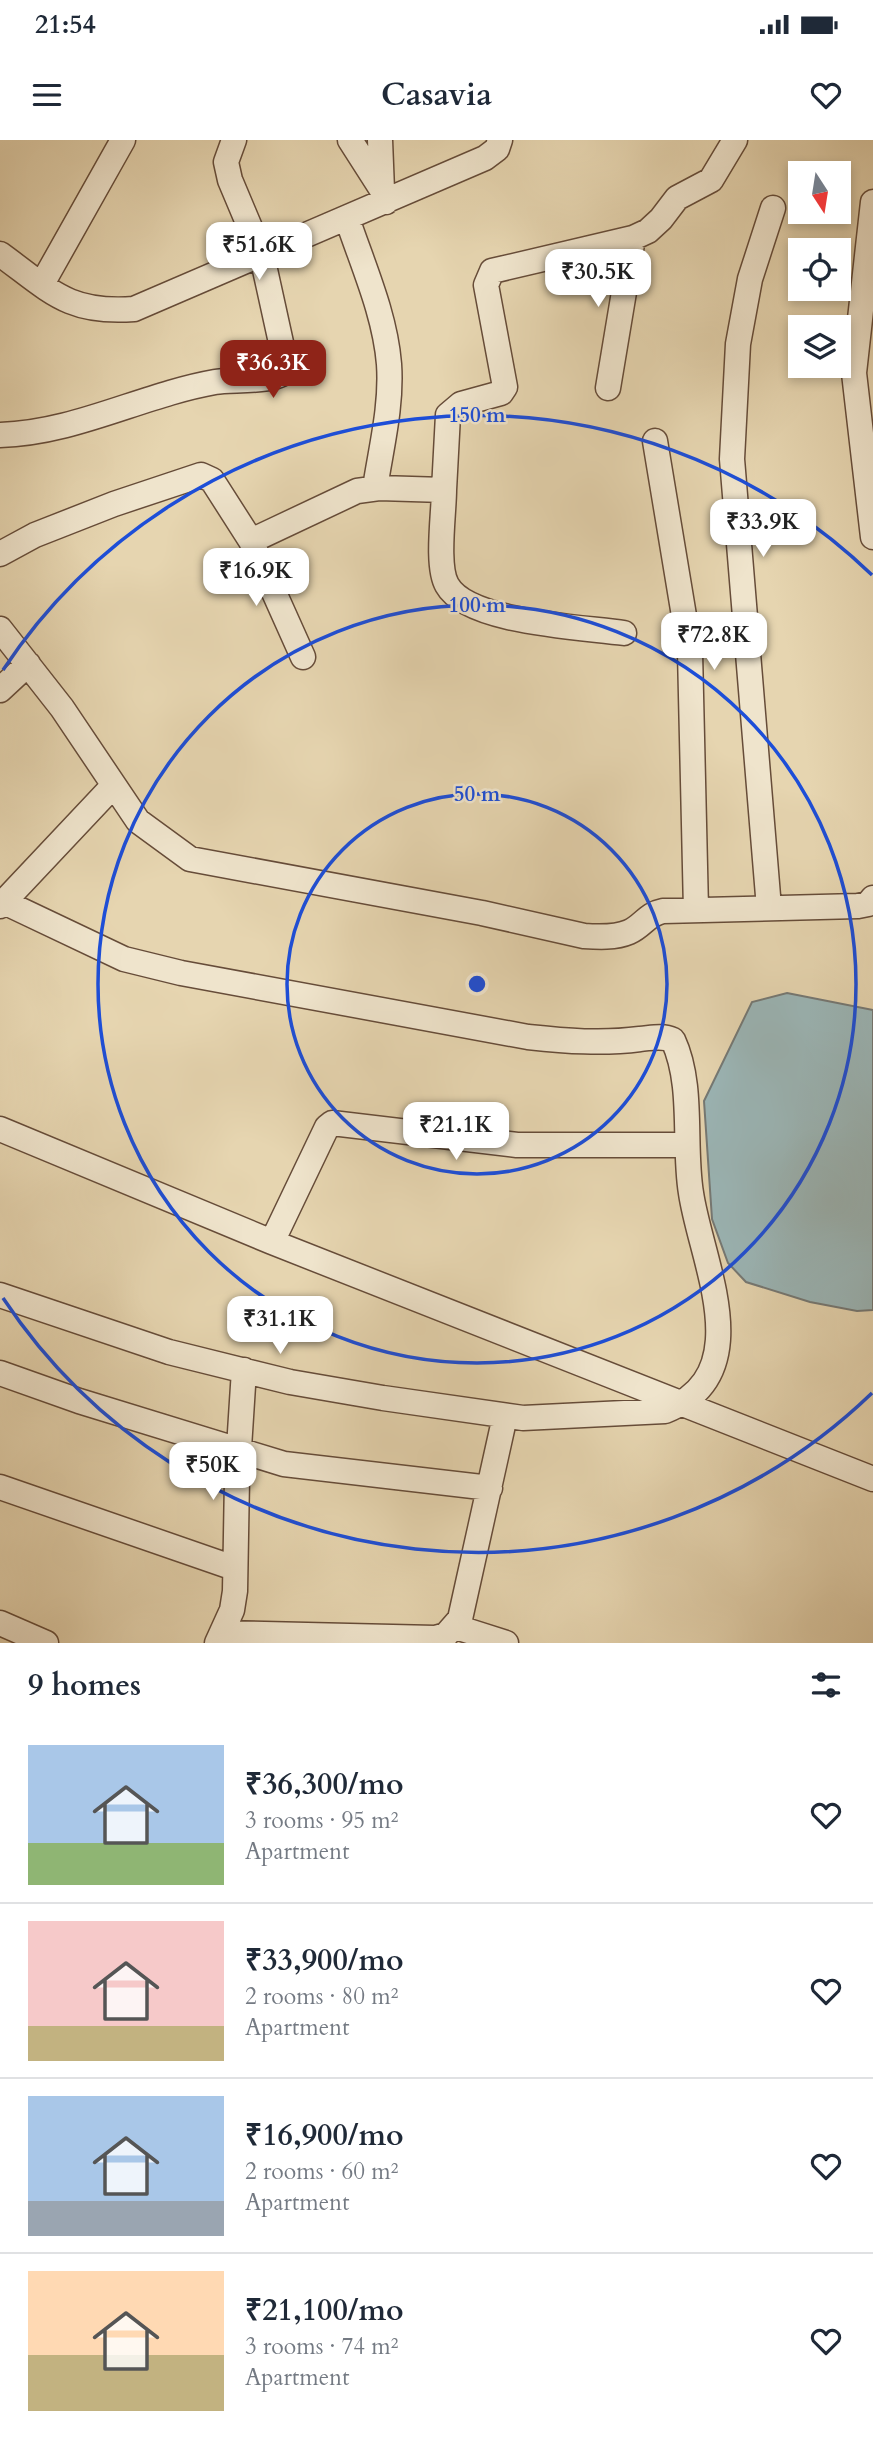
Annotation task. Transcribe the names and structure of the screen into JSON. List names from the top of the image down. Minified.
{"north":"bottom","page":{"status":"21:54","header":"Casavia","price":["₹51.6K","₹30.5K","₹36.3K","₹33.9K","₹16.9K","₹72.8K","₹21.1K","₹31.1K","₹50K"],"heading":"9 homes","list":[{"name":"₹36,300/mo","note":"3 rooms · 95 m² · Apartment"},{"name":"₹33,900/mo","note":"2 rooms · 80 m² · Apartment"},{"name":"₹16,900/mo","note":"2 rooms · 60 m² · Apartment"},{"name":"₹21,100/mo","note":"3 rooms · 74 m² · Apartment"}]},"rings":["150 m","100 m","50 m"]}
